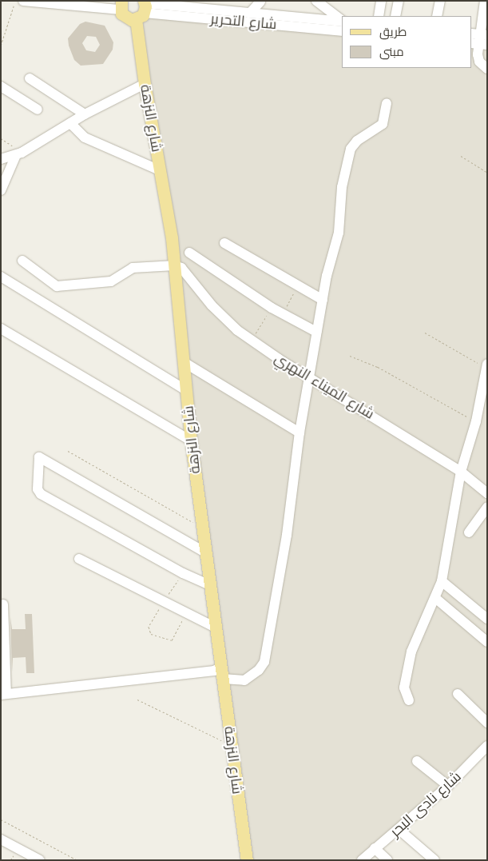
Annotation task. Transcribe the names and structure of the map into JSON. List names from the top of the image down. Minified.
{"streets":{"main road":["شارع النزهة"],"street":["شارع التحرير","شارع الميناء النهري","شارع نادى البحر"]},"crossings":[["شارع التحرير","شارع النزهة"],["شارع النزهة","شارع الميناء النهري"]],"legend":["طريق","مبنى"]}
